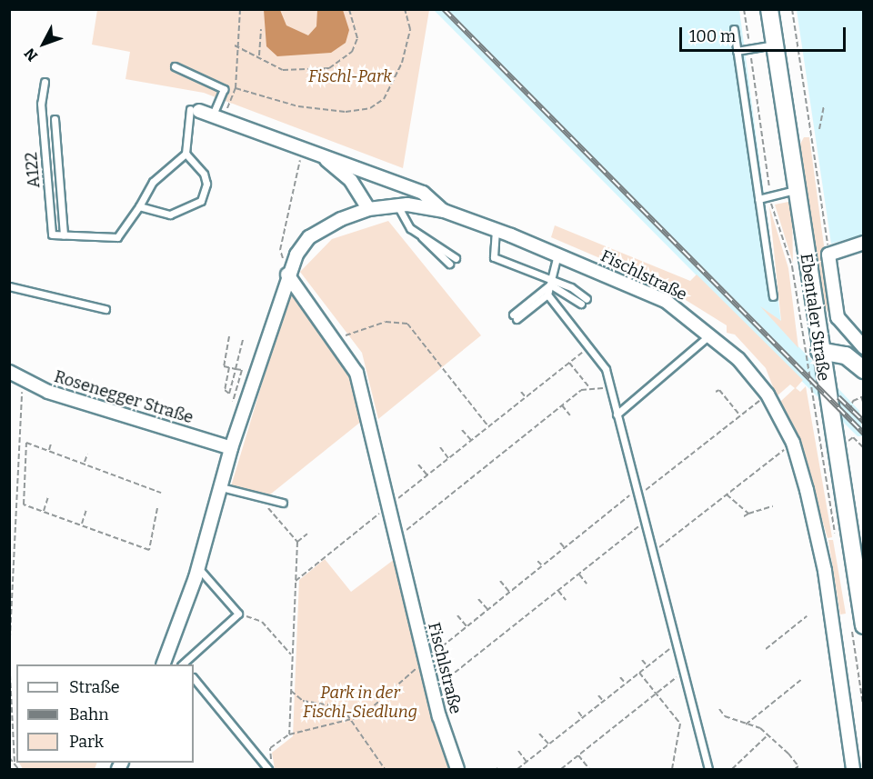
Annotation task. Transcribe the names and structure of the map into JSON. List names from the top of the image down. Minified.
{"streets":{"main road":["Ebentaler Straße"],"street":["Fischlstraße","Rosenegger Straße"],"lane":["A122"]},"crossings":[["Fischlstraße","Rosenegger Straße"]],"parks":["Fischl-Park","Park in der Fischl-Siedlung"],"legend":["Straße","Bahn","Park"],"scale_bar":"100 m","north":"bottom left"}
